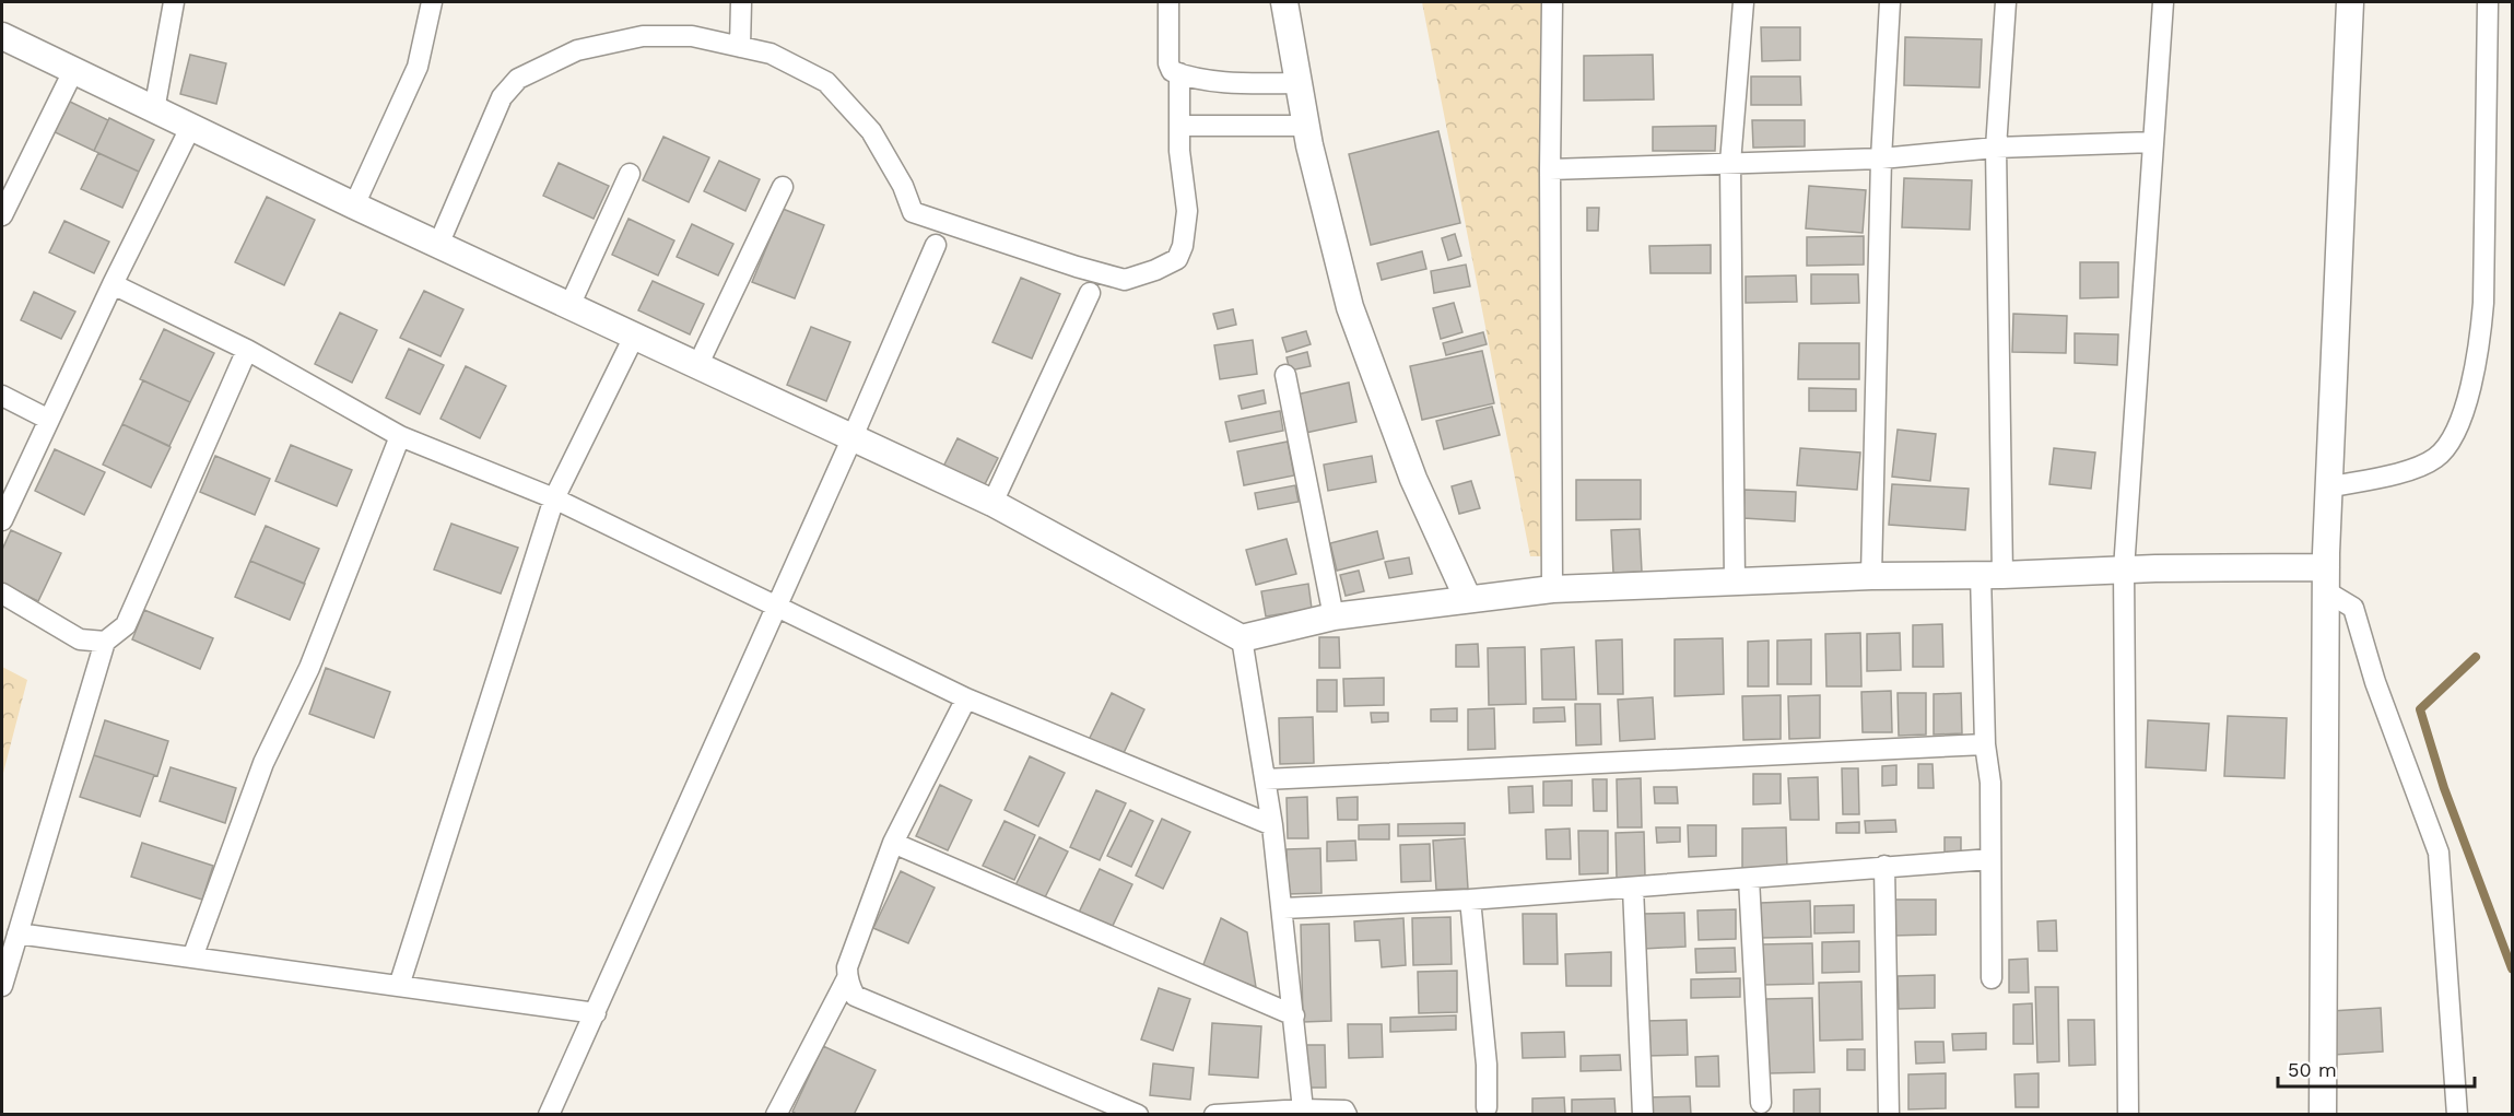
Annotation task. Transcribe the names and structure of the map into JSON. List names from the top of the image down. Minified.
{"scale_bar":"50 m"}
